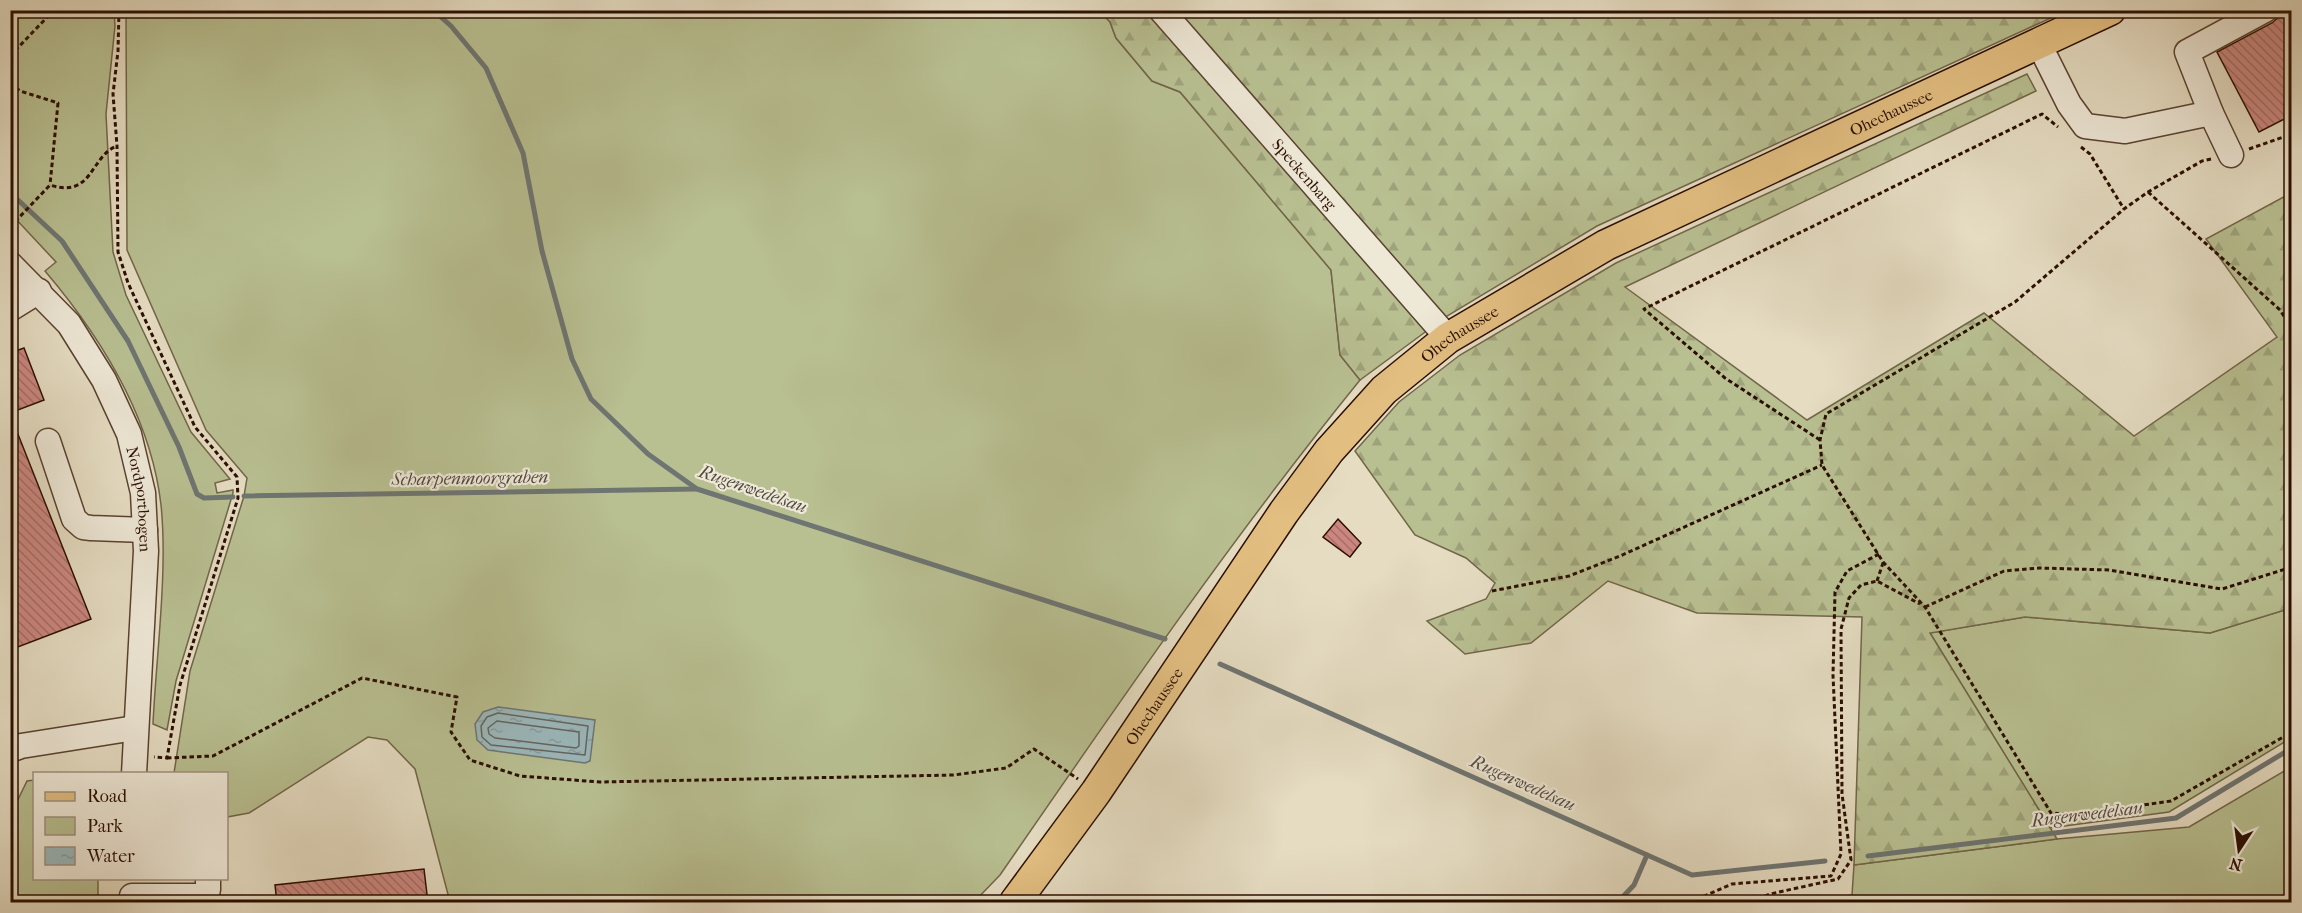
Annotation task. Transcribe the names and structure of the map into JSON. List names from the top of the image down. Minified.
{"streets":{"main road":["Ohechaussee"],"street":["Speckenbarg","Nordportbogen"]},"crossings":[["Ohechaussee","Speckenbarg"]],"water":["Scharpenmoorgraben","Rugenwedelsau"],"legend":["Road","Park","Water"],"north":"bottom"}
